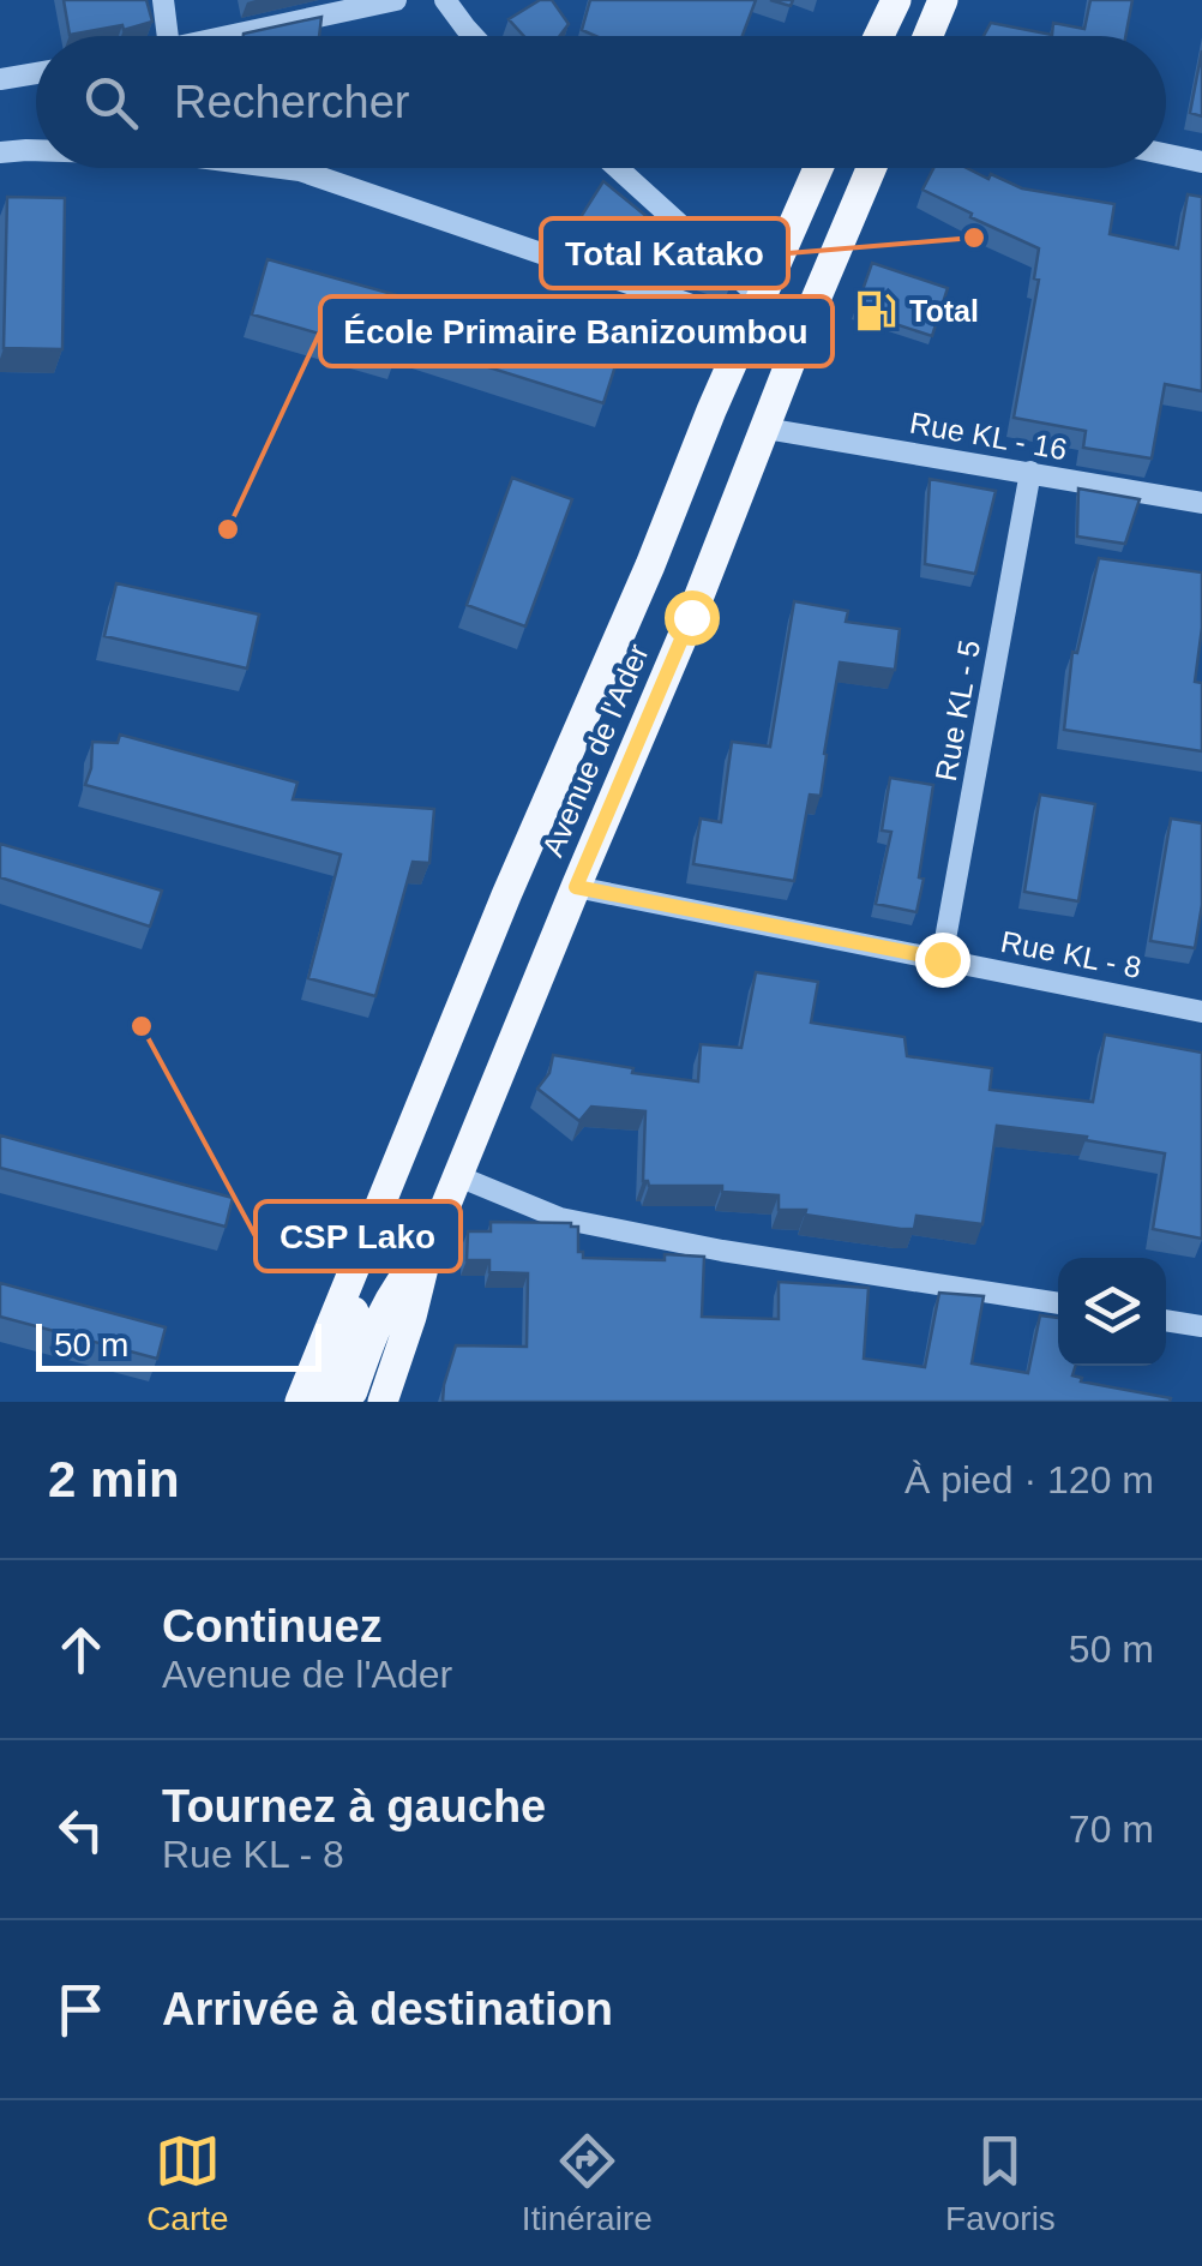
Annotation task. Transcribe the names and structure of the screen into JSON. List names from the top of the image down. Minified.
{"streets":{"main road":["Avenue de l'Ader"],"street":["Rue KL - 16","Rue KL - 5","Rue KL - 8"]},"crossings":[["Rue KL - 16","Rue KL - 5"],["Rue KL - 16","Avenue de l'Ader"],["Rue KL - 5","Rue KL - 8"],["Avenue de l'Ader","Rue KL - 8"]],"places":{"other":["Total Katako","École Primaire Banizoumbou","CSP Lako"],"fuel station":["Total"]},"scale_bar":"50 m","page":{"search":"Rechercher","scale":"50 m","heading":["2 min","À pied · 120 m"],"list":[["Continuez","Avenue de l'Ader","50 m"],["Tournez à gauche","Rue KL - 8","70 m"],"Arrivée à destination"],"nav":["Carte","Itinéraire","Favoris"]}}
